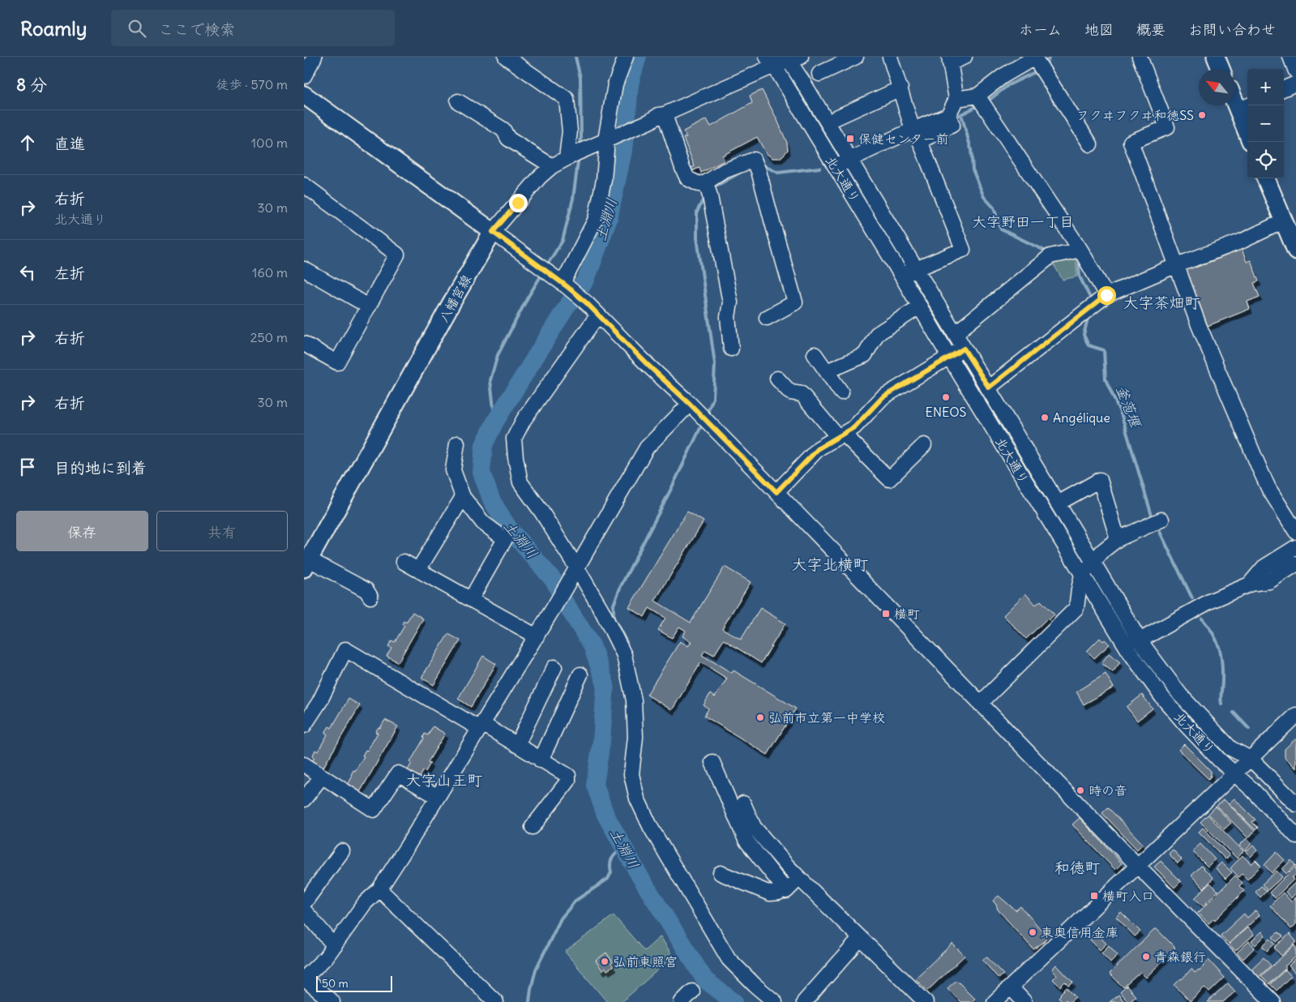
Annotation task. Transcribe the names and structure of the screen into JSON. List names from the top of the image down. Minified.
{"streets":{"main road":["八幡宮線"],"street":["北大通り"]},"districts":["大字野田一丁目","大字茶畑町","大字北横町","大字山王町","和徳町"],"water":["土淵川","釜萢堰"],"places":{"other":["フクヰフクヰ和徳SS","ENEOS","Angélique","弘前市立第一中学校","時の音","東奥信用金庫","青森銀行","弘前東照宮"],"transit":["保健センター前","横町","横町入口"]},"scale_bar":"50 m","north":"top left","page":{"header":"Roamly","search":"ここで検索","nav":["ホーム","地図","概要","お問い合わせ"],"heading":["8 分","徒歩 · 570 m"],"map_buttons":["+","−"],"list":[["直進","100 m"],["右折","北大通り","30 m"],["左折","160 m"],["右折","250 m"],["右折","30 m"],"目的地に到着"],"buttons":["保存","共有"],"scale":"50 m"}}
